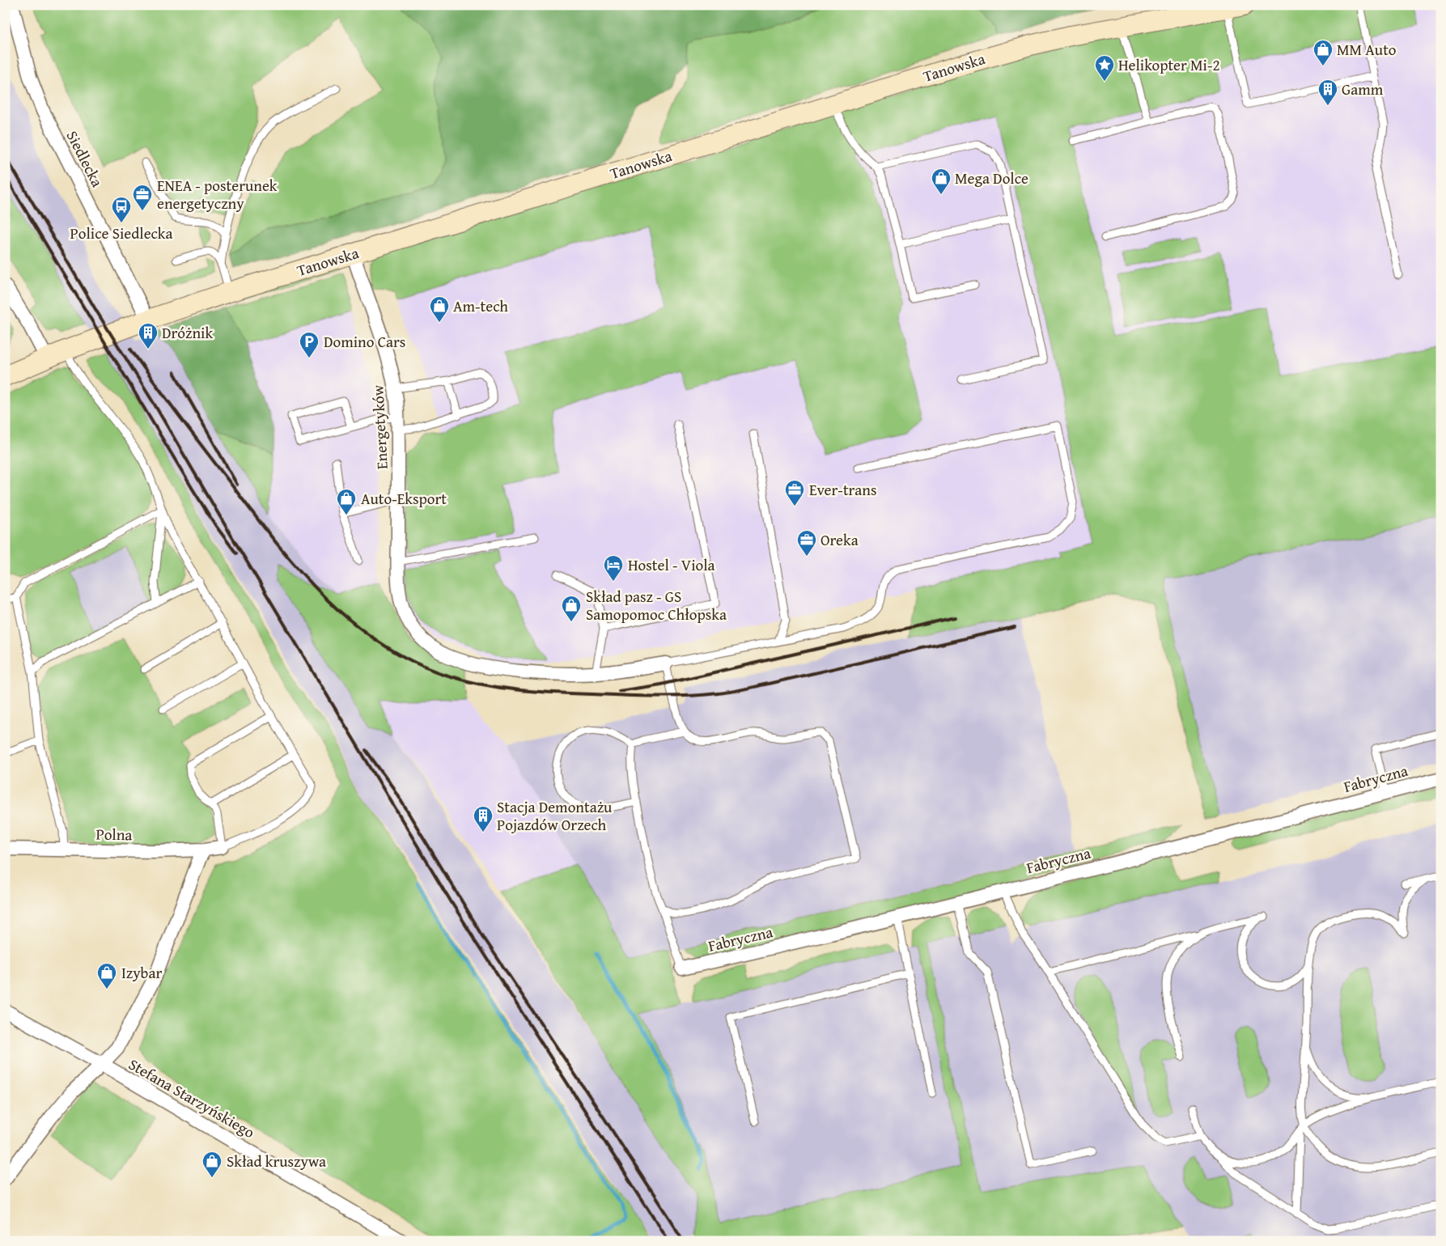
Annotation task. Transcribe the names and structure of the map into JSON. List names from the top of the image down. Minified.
{"streets":{"main road":["Tanowska"],"street":["Siedlecka","Energetyków","Fabryczna","Polna","Stefana Starzyńskiego"]},"crossings":[["Tanowska","Siedlecka"],["Tanowska","Energetyków"]],"places":{"shop":["MM Auto","Mega Dolce","Am-tech","Auto-Eksport","Skład pasz - GS Samopomoc Chłopska","Izybar","Skład kruszywa"],"place":["Helikopter Mi-2"],"building":["Gamm","Dróżnik","Stacja Demontażu Pojazdów Orzech"],"office":["ENEA - posterunek energetyczny","Ever-trans","Oreka"],"bus stop":["Police Siedlecka"],"parking":["Domino Cars"],"hotel":["Hostel - Viola"]}}
